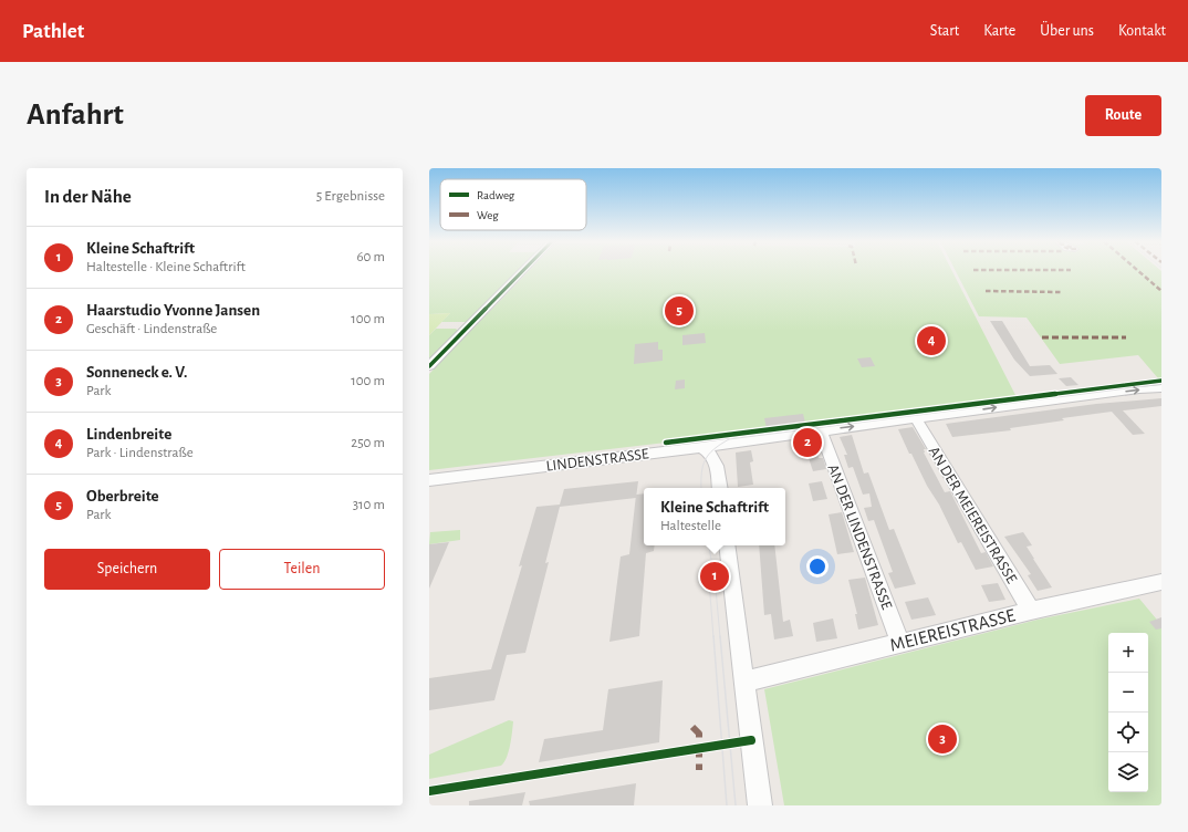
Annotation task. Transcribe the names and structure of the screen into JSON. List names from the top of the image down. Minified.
{"streets":{"street":["LINDENSTRASSE","AN DER MEIEREISTRASSE","AN DER LINDENSTRASSE","MEIEREISTRASSE"]},"crossings":[["LINDENSTRASSE","AN DER MEIEREISTRASSE"],["LINDENSTRASSE","AN DER LINDENSTRASSE"],["AN DER MEIEREISTRASSE","MEIEREISTRASSE"],["AN DER LINDENSTRASSE","MEIEREISTRASSE"]],"one_way":["LINDENSTRASSE"],"legend":["Radweg","Weg"],"page":{"header":"Pathlet","nav":["Start","Karte","Über uns","Kontakt"],"buttons":["Route",["Speichern","Teilen"]],"title":"Anfahrt","heading":["In der Nähe","5 Ergebnisse"],"list":[{"mark":"1","name":"Kleine Schaftrift","note":"Haltestelle · Kleine Schaftrift","value":"60 m"},{"mark":"2","name":"Haarstudio Yvonne Jansen","note":"Geschäft · Lindenstraße","value":"100 m"},{"mark":"3","name":"Sonneneck e. V.","note":"Park","value":"100 m"},{"mark":"4","name":"Lindenbreite","note":"Park · Lindenstraße","value":"250 m"},{"mark":"5","name":"Oberbreite","note":"Park","value":"310 m"}],"pins":["5","4","2","1","3"],"popup":["Kleine Schaftrift","Haltestelle"],"map_buttons":["+","−"]}}
